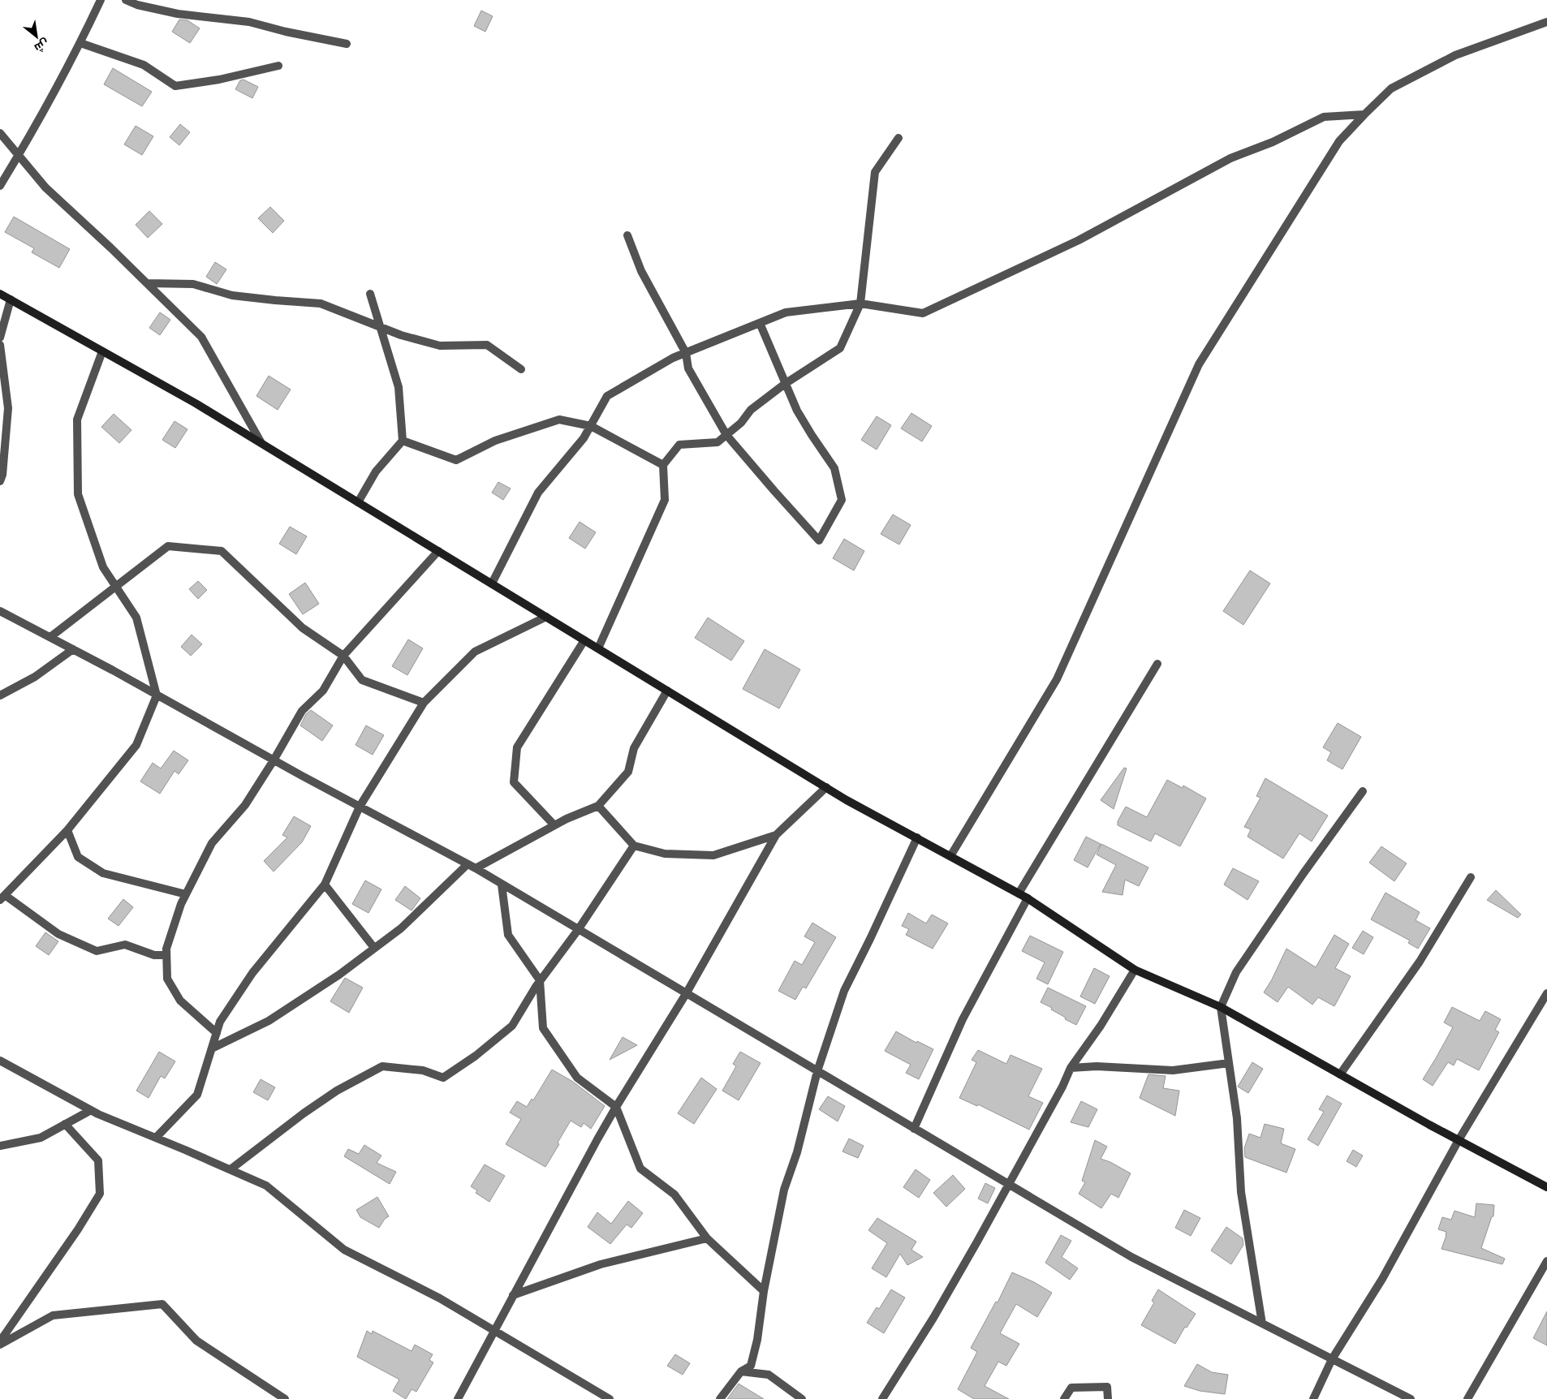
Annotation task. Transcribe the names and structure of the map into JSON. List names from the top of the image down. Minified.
{"north":"bottom right"}
